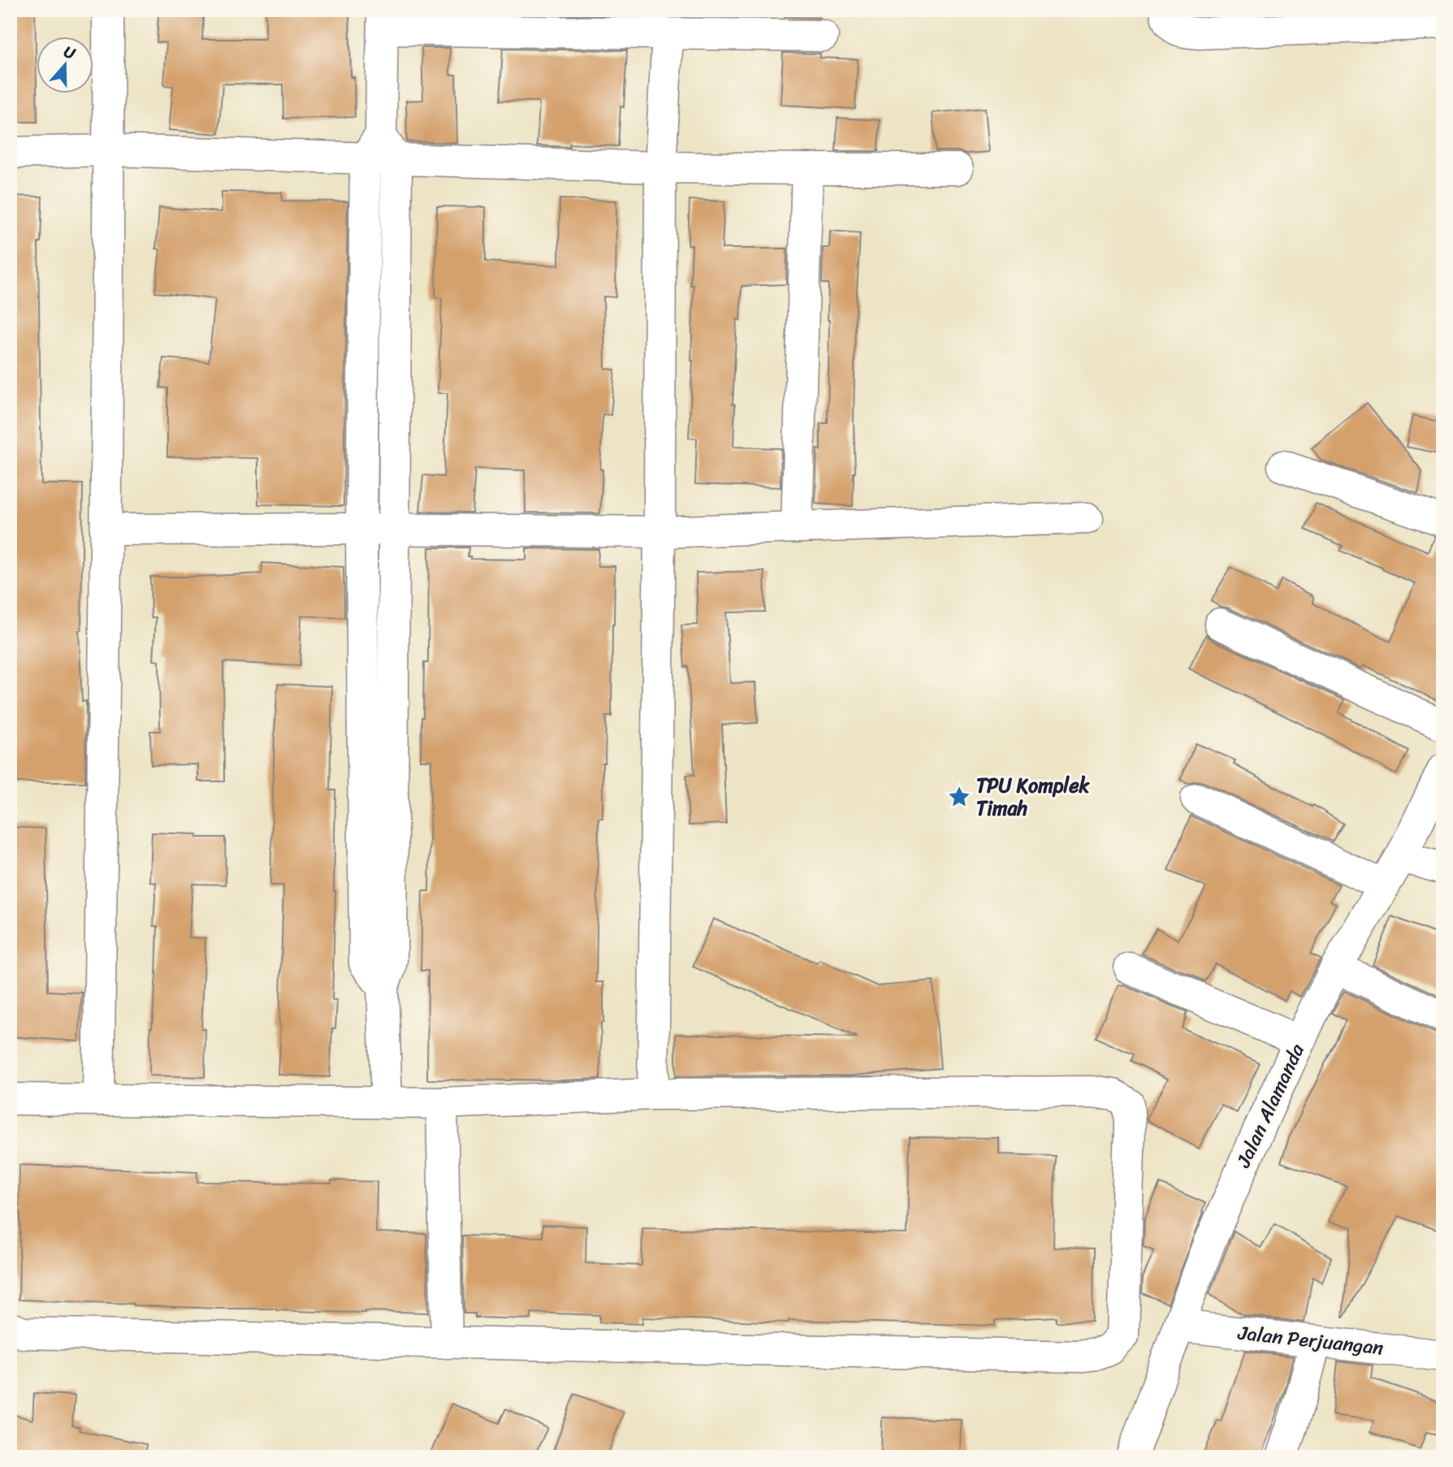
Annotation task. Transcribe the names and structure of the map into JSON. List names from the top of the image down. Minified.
{"streets":{"street":["Jalan Alamanda","Jalan Perjuangan"]},"crossings":[["Jalan Alamanda","Jalan Perjuangan"]],"places":{"place":["TPU Komplek Timah"]},"north":"top"}
